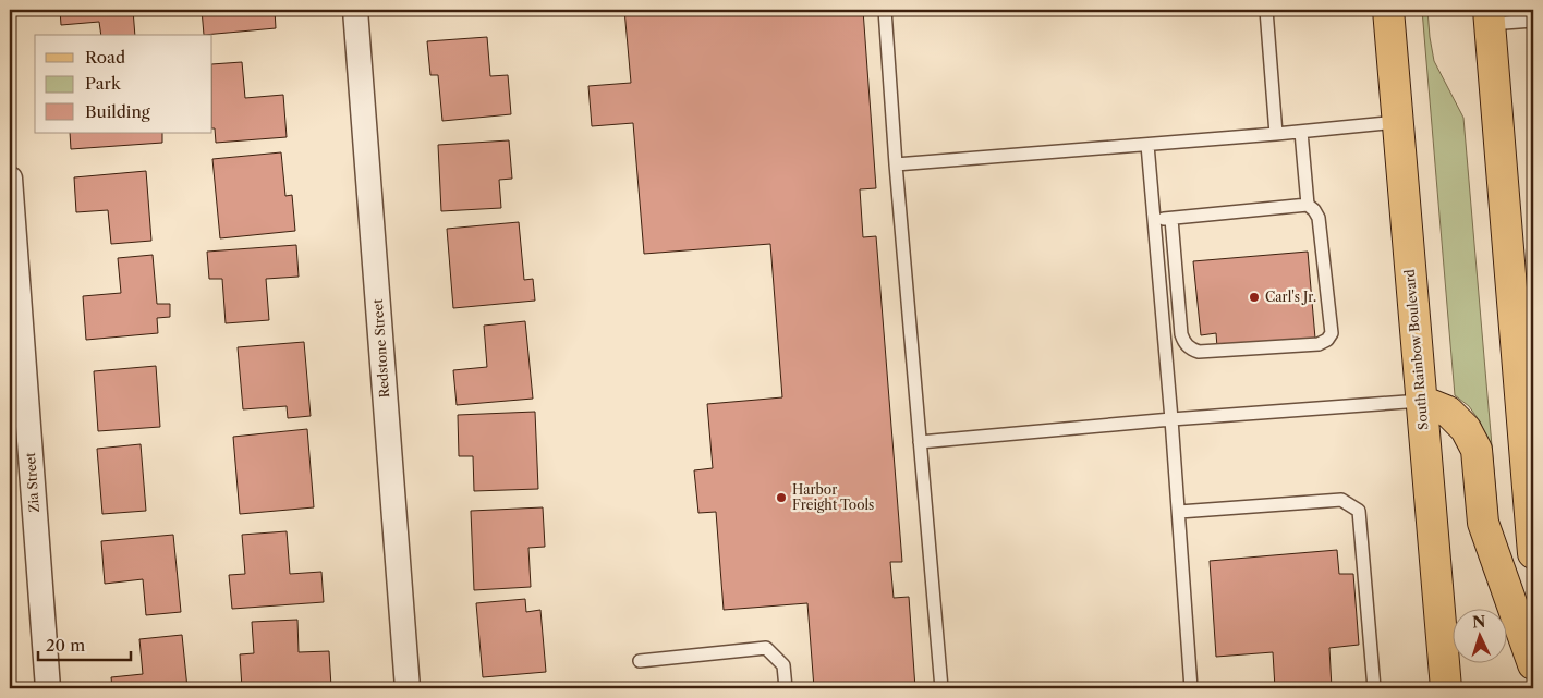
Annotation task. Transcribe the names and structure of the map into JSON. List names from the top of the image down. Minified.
{"streets":{"main road":["South Rainbow Boulevard"],"street":["Redstone Street","Zia Street"]},"places":["Carl's Jr.","Harbor Freight Tools"],"legend":["Road","Park","Building"],"scale_bar":"20 m","north":"top"}
